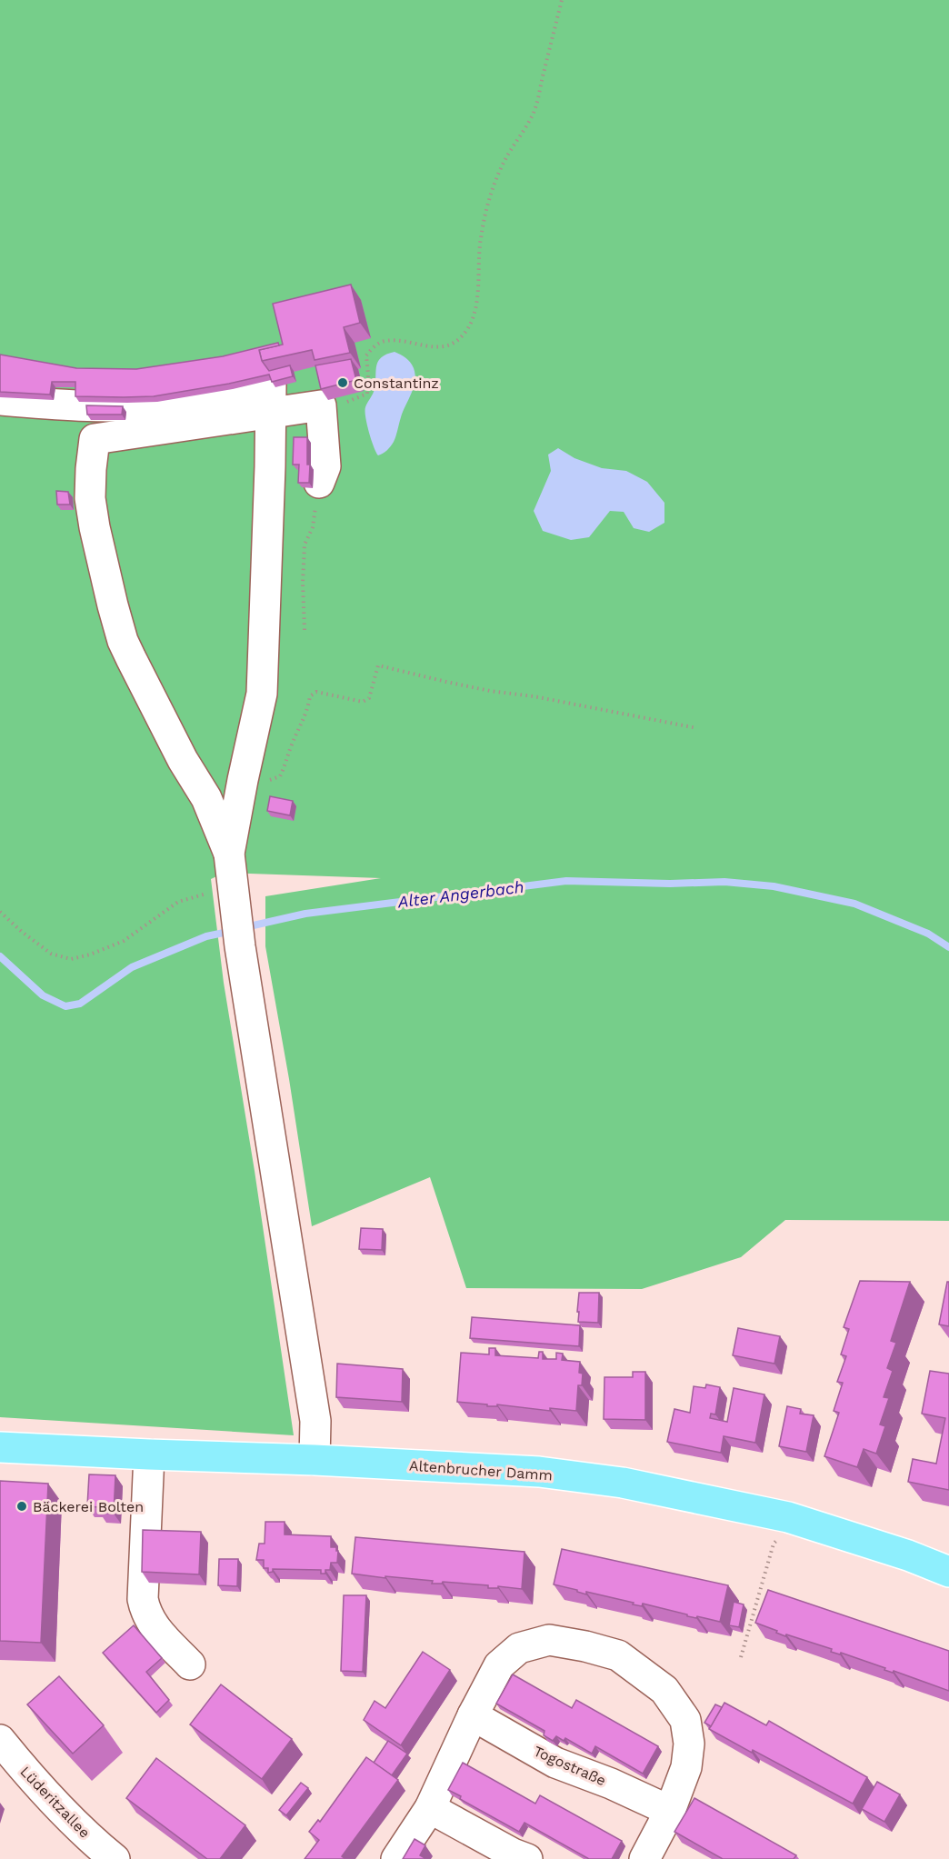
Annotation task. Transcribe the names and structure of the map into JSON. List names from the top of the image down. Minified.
{"streets":{"main road":["Altenbrucher Damm"],"street":["Togostraße","Lüderitzallee"]},"water":["Alter Angerbach"],"places":["Constantinz","Bäckerei Bolten"]}
